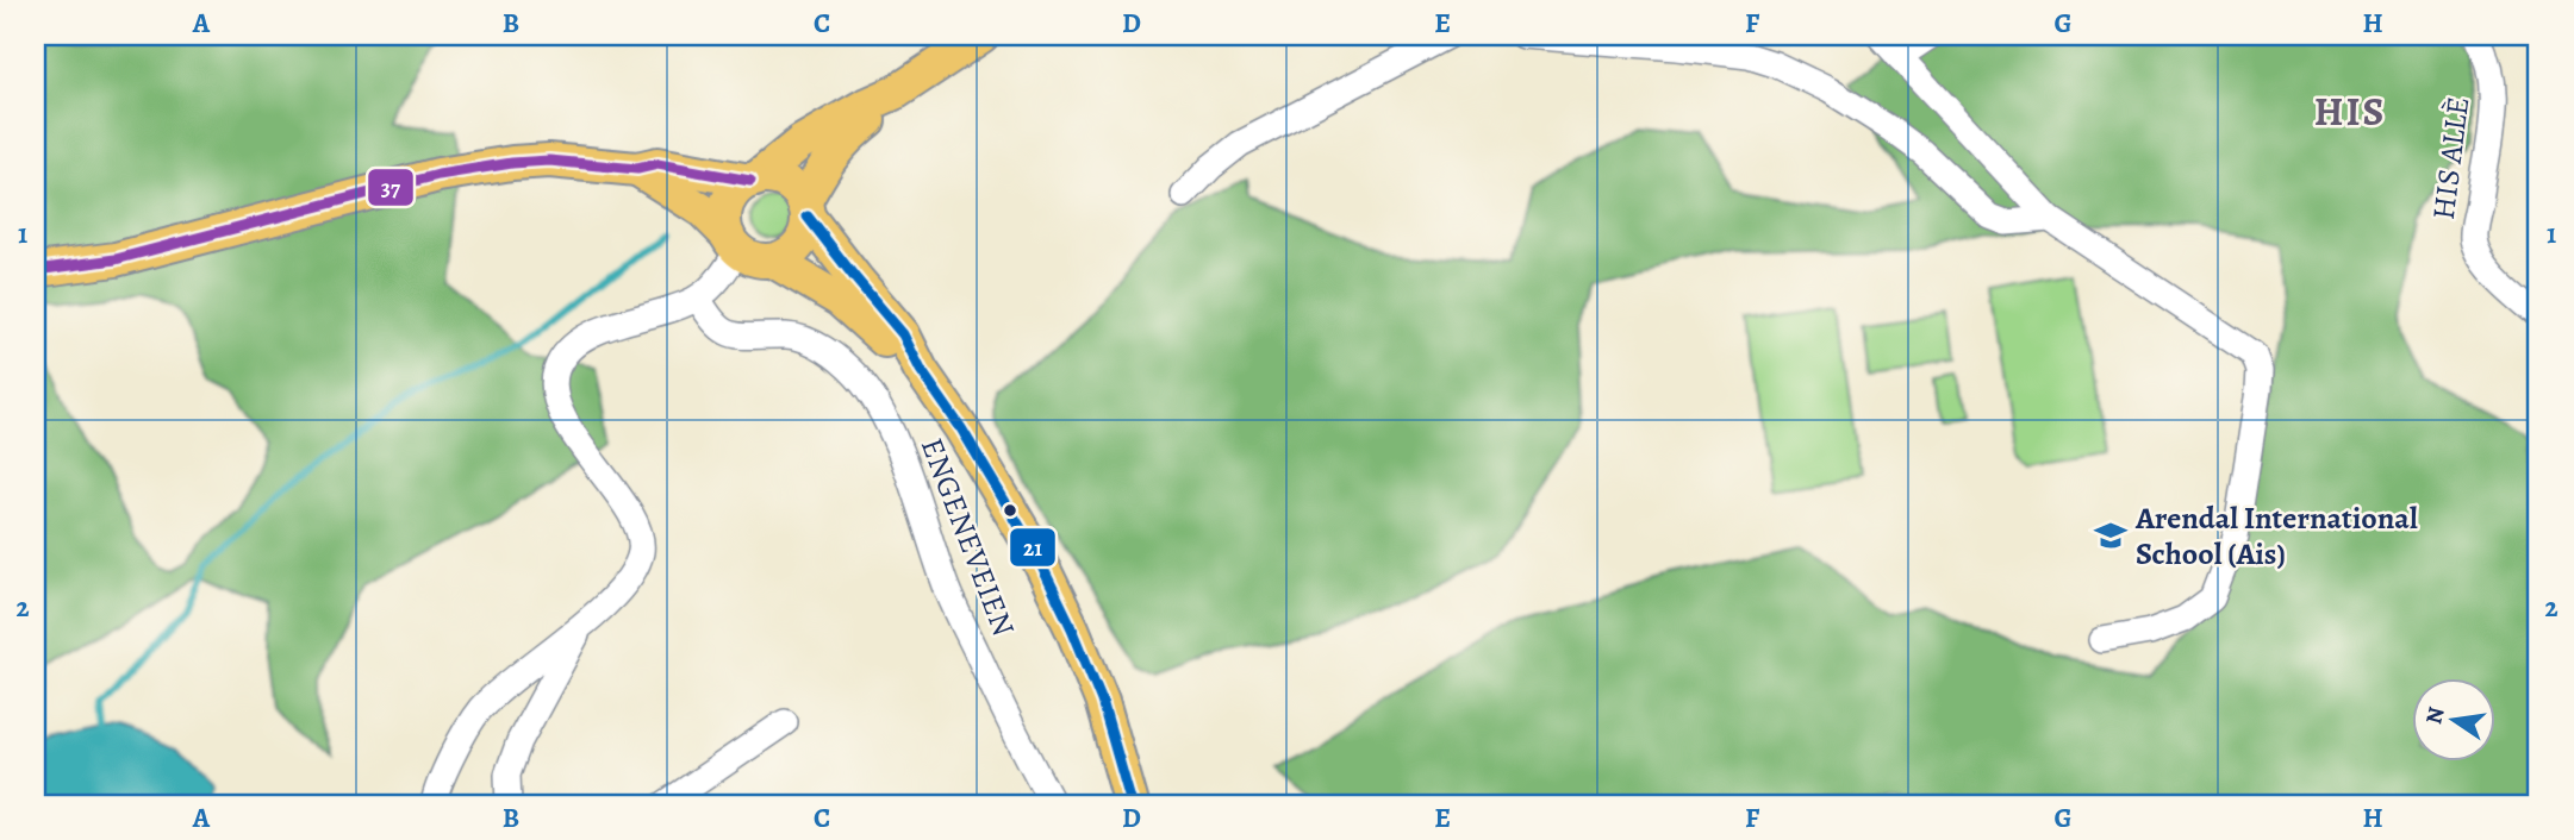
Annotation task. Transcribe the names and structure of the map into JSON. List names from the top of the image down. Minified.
{"streets":{"street":["HIS ALLÈ","ENGENEVEIEN"]},"districts":["HIS"],"places":{"school or university":["Arendal International School (Ais)"]},"lines":["transit line 37","transit line 21"],"north":"left","grid":{"columns":["A","B","C","D","E","F","G","H"],"rows":["1","2"]}}
